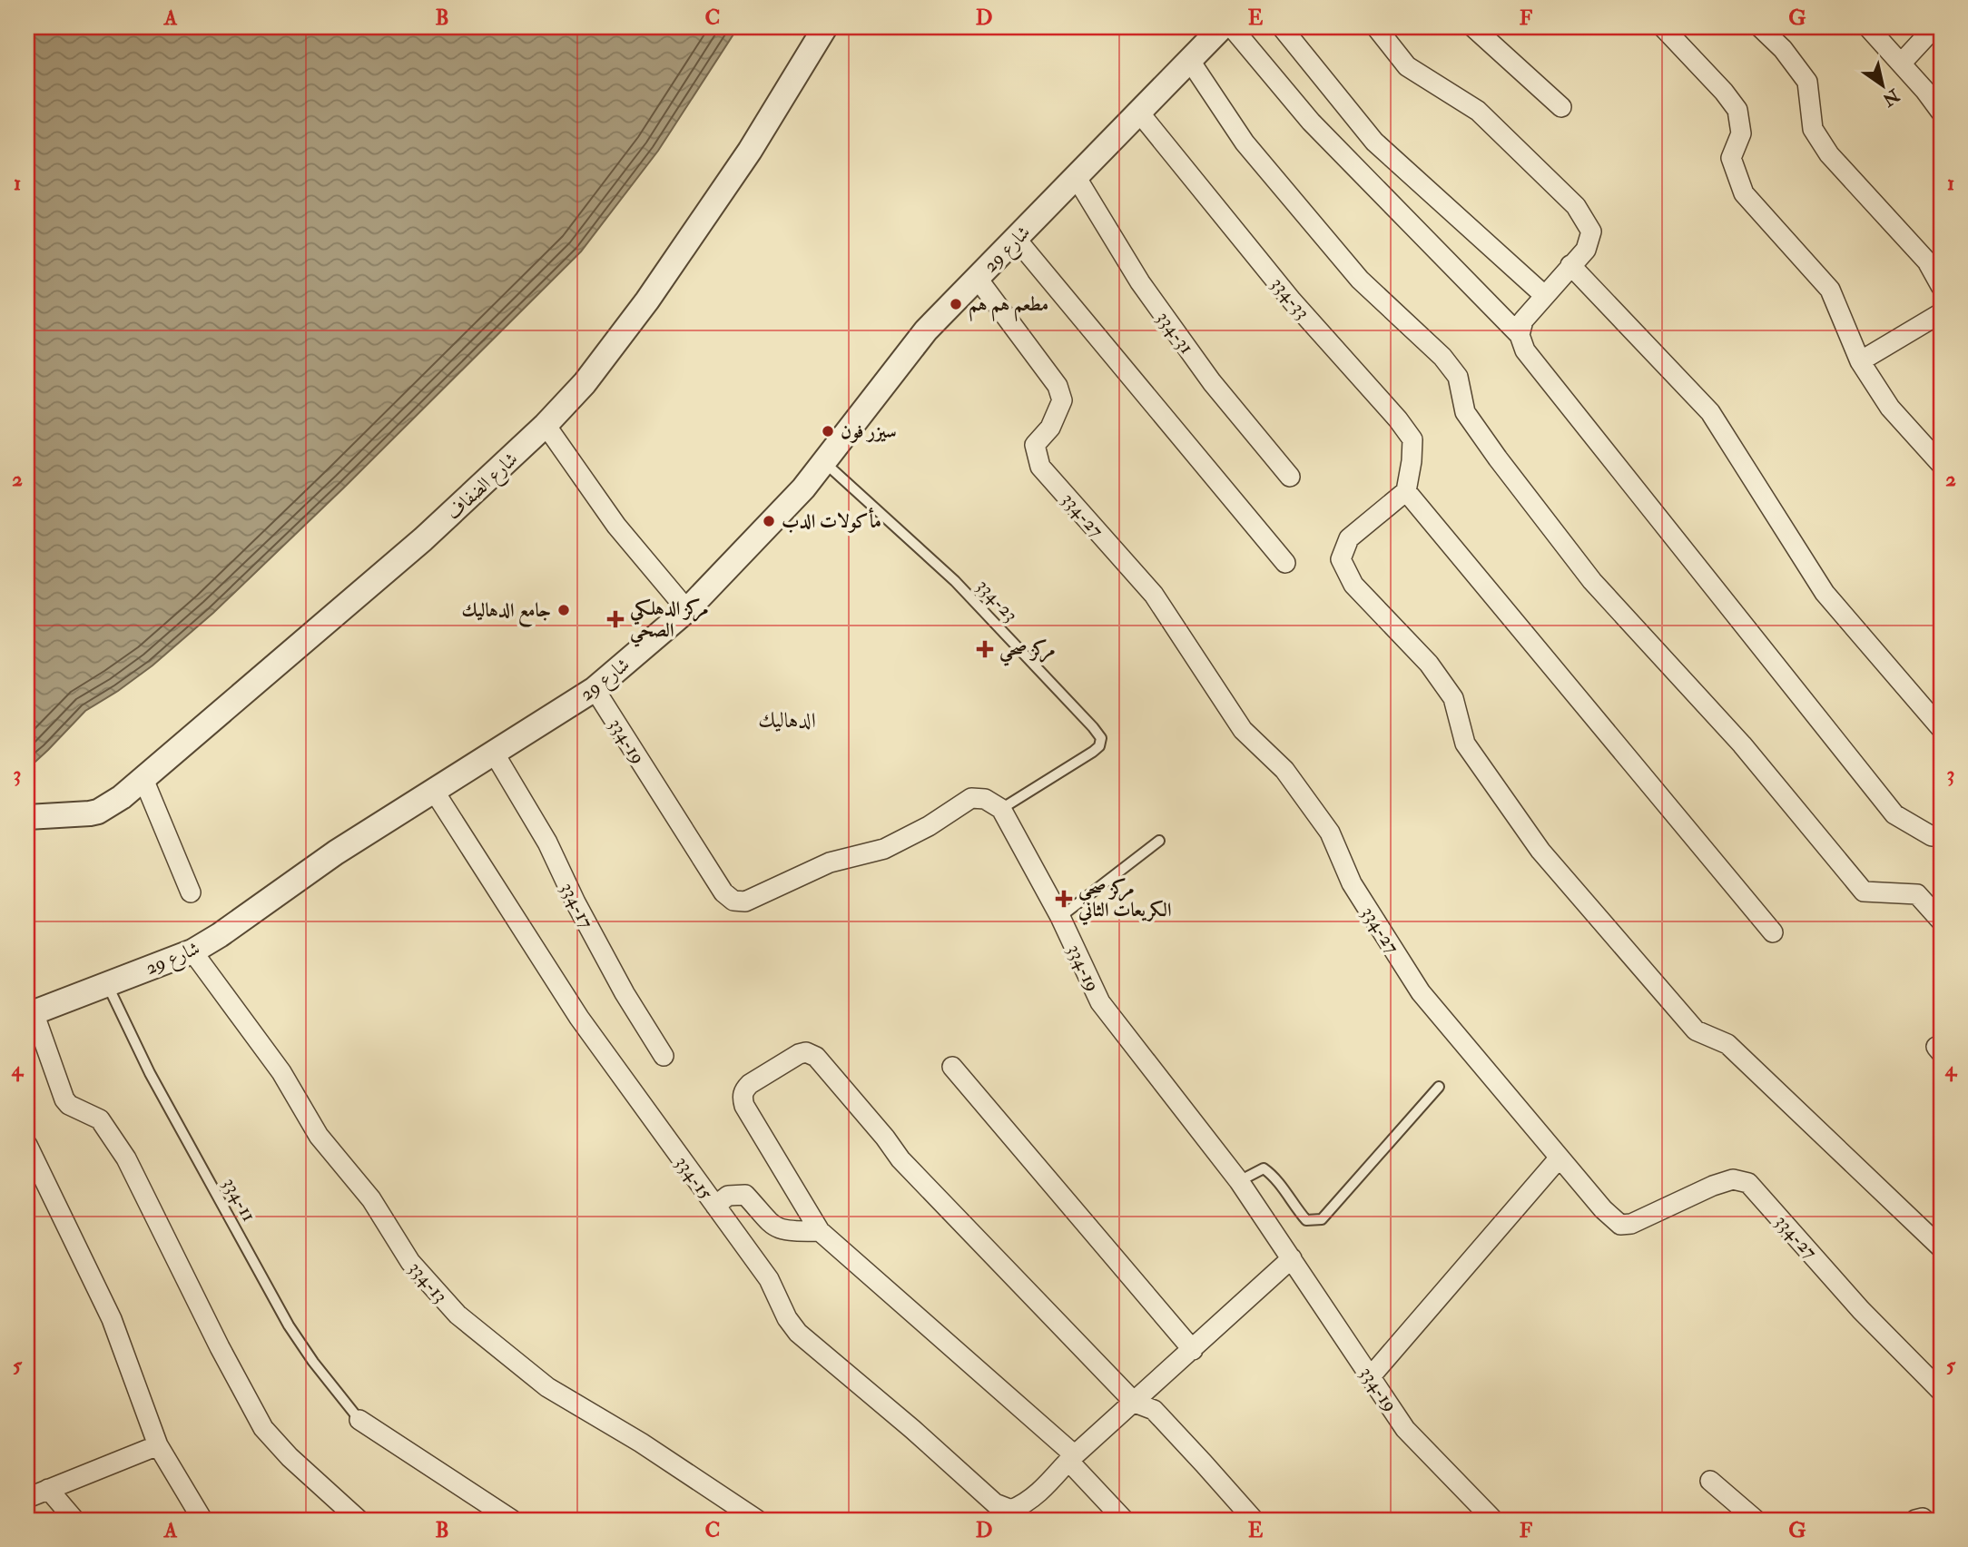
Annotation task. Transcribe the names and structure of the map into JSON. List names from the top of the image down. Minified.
{"streets":{"street":["شارع 29","334-33","334-31","شارع الضفاف","334-27","334-19","334-17","334-15","334-13"],"lane":["334-23","334-11"]},"crossings":[["شارع 29","334-33"],["شارع 29","334-31"],["شارع 29","334-27"],["شارع 29","334-23"],["شارع 29","334-19"],["شارع 29","334-17"],["شارع 29","334-15"],["شارع 29","334-11"],["شارع 29","334-13"],["334-23","334-19"]],"districts":["الدهاليك"],"places":{"other":["مطعم هم هم","سيزر فون","مأكولات الدب","جامع الدهاليك"],"health":["مركز الدهلكي الصحي","مركز صحي","مركز صحي الكريعات الثاني"]},"north":"bottom right","grid":{"columns":["A","B","C","D","E","F","G"],"rows":["1","2","3","4","5"]}}
